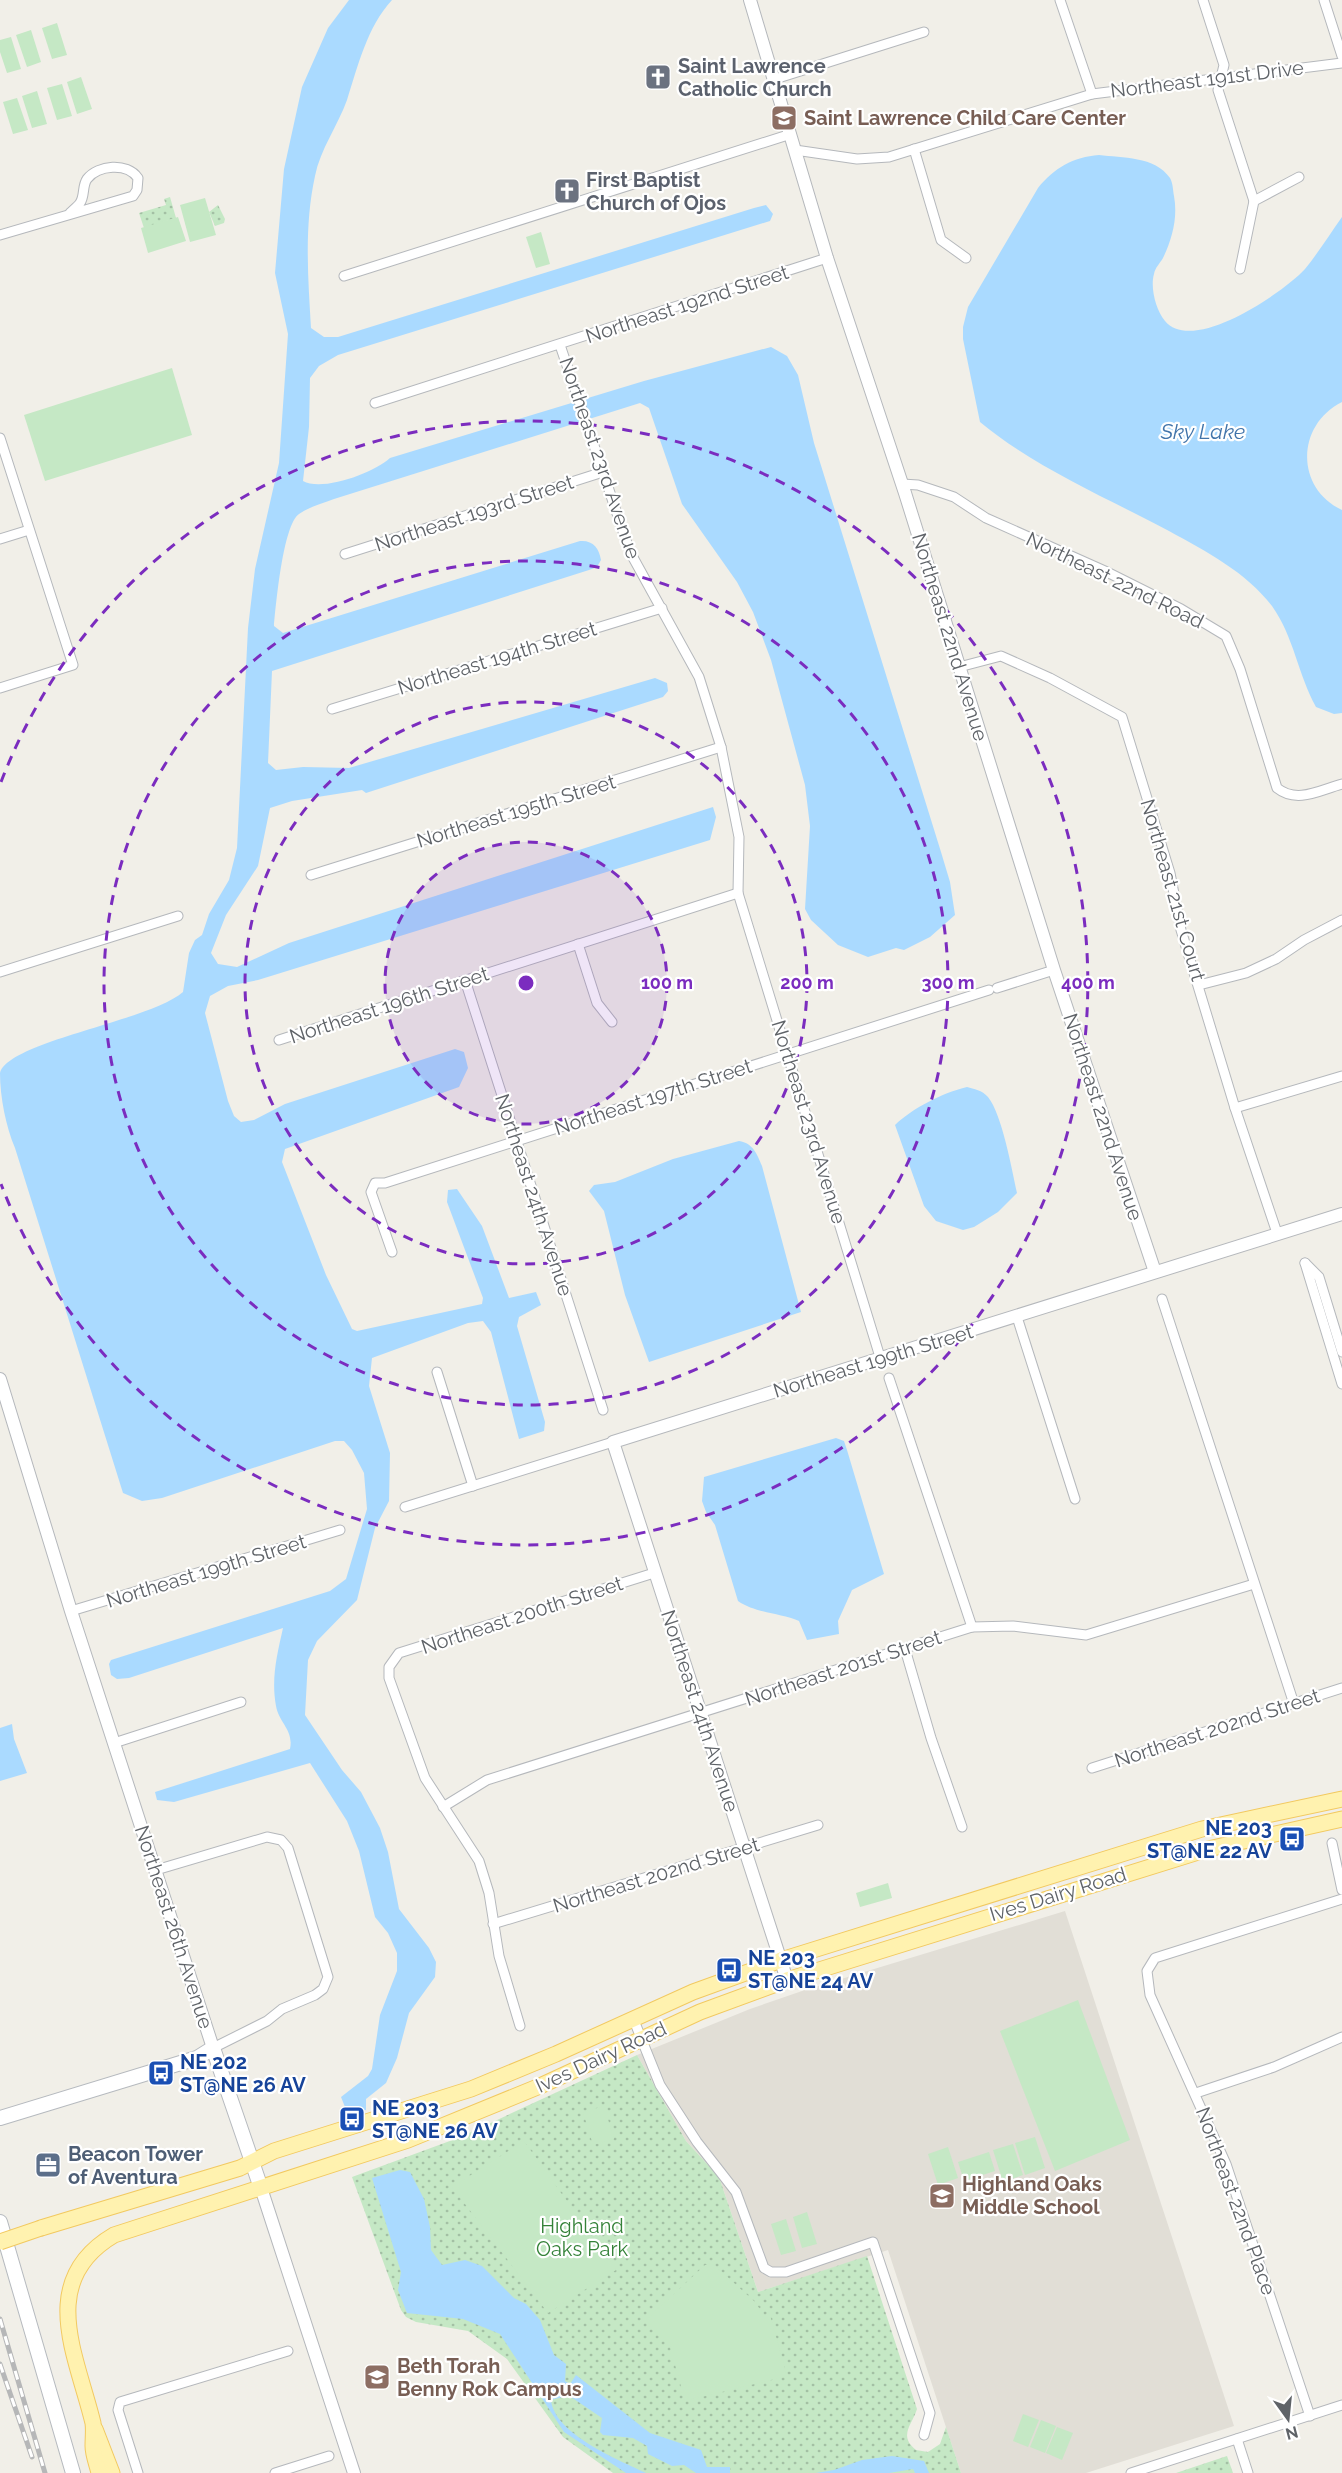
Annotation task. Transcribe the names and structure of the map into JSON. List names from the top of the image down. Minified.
{"streets":{"main road":["Ives Dairy Road","Northeast 26th Avenue"],"street":["Northeast 191st Drive","Northeast 192nd Street","Northeast 23rd Avenue","Northeast 193rd Street","Northeast 22nd Road","Northeast 22nd Avenue","Northeast 194th Street","Northeast 195th Street","Northeast 21st Court","Northeast 196th Street","Northeast 197th Street","Northeast 24th Avenue","Northeast 199th Street","Northeast 200th Street","Northeast 201st Street","Northeast 202nd Street","Northeast 22nd Place"]},"crossings":[["Northeast 191st Drive","Northeast 22nd Avenue"],["Northeast 192nd Street","Northeast 23rd Avenue"],["Northeast 192nd Street","Northeast 22nd Avenue"],["Northeast 23rd Avenue","Northeast 193rd Street"],["Northeast 23rd Avenue","Northeast 194th Street"],["Northeast 23rd Avenue","Northeast 195th Street"],["Northeast 23rd Avenue","Northeast 196th Street"],["Northeast 23rd Avenue","Northeast 197th Street"],["Northeast 23rd Avenue","Northeast 199th Street"],["Northeast 22nd Road","Northeast 22nd Avenue"],["Northeast 22nd Avenue","Northeast 21st Court"],["Northeast 22nd Avenue","Northeast 197th Street"],["Northeast 22nd Avenue","Northeast 199th Street"],["Northeast 21st Court","Northeast 199th Street"],["Northeast 196th Street","Northeast 24th Avenue"],["Northeast 197th Street","Northeast 24th Avenue"],["Northeast 24th Avenue","Northeast 199th Street"],["Northeast 24th Avenue","Northeast 200th Street"],["Northeast 24th Avenue","Northeast 201st Street"],["Northeast 24th Avenue","Northeast 202nd Street"],["Northeast 24th Avenue","Ives Dairy Road"],["Northeast 199th Street","Northeast 26th Avenue"],["Northeast 200th Street","Northeast 201st Street"],["Ives Dairy Road","Northeast 26th Avenue"]],"water":["Sky Lake"],"parks":["Highland Oaks Park"],"places":{"church":["Saint Lawrence Catholic Church","First Baptist Church of Ojos"],"school or university":["Saint Lawrence Child Care Center","Highland Oaks Middle School","Beth Torah Benny Rok Campus"],"bus stop":["NE 203 ST@NE 22 AV","NE 203 ST@NE 24 AV","NE 202 ST@NE 26 AV","NE 203 ST@NE 26 AV"],"office":["Beacon Tower of Aventura"]},"north":"bottom","rings":["100 m","200 m","300 m","400 m"]}
